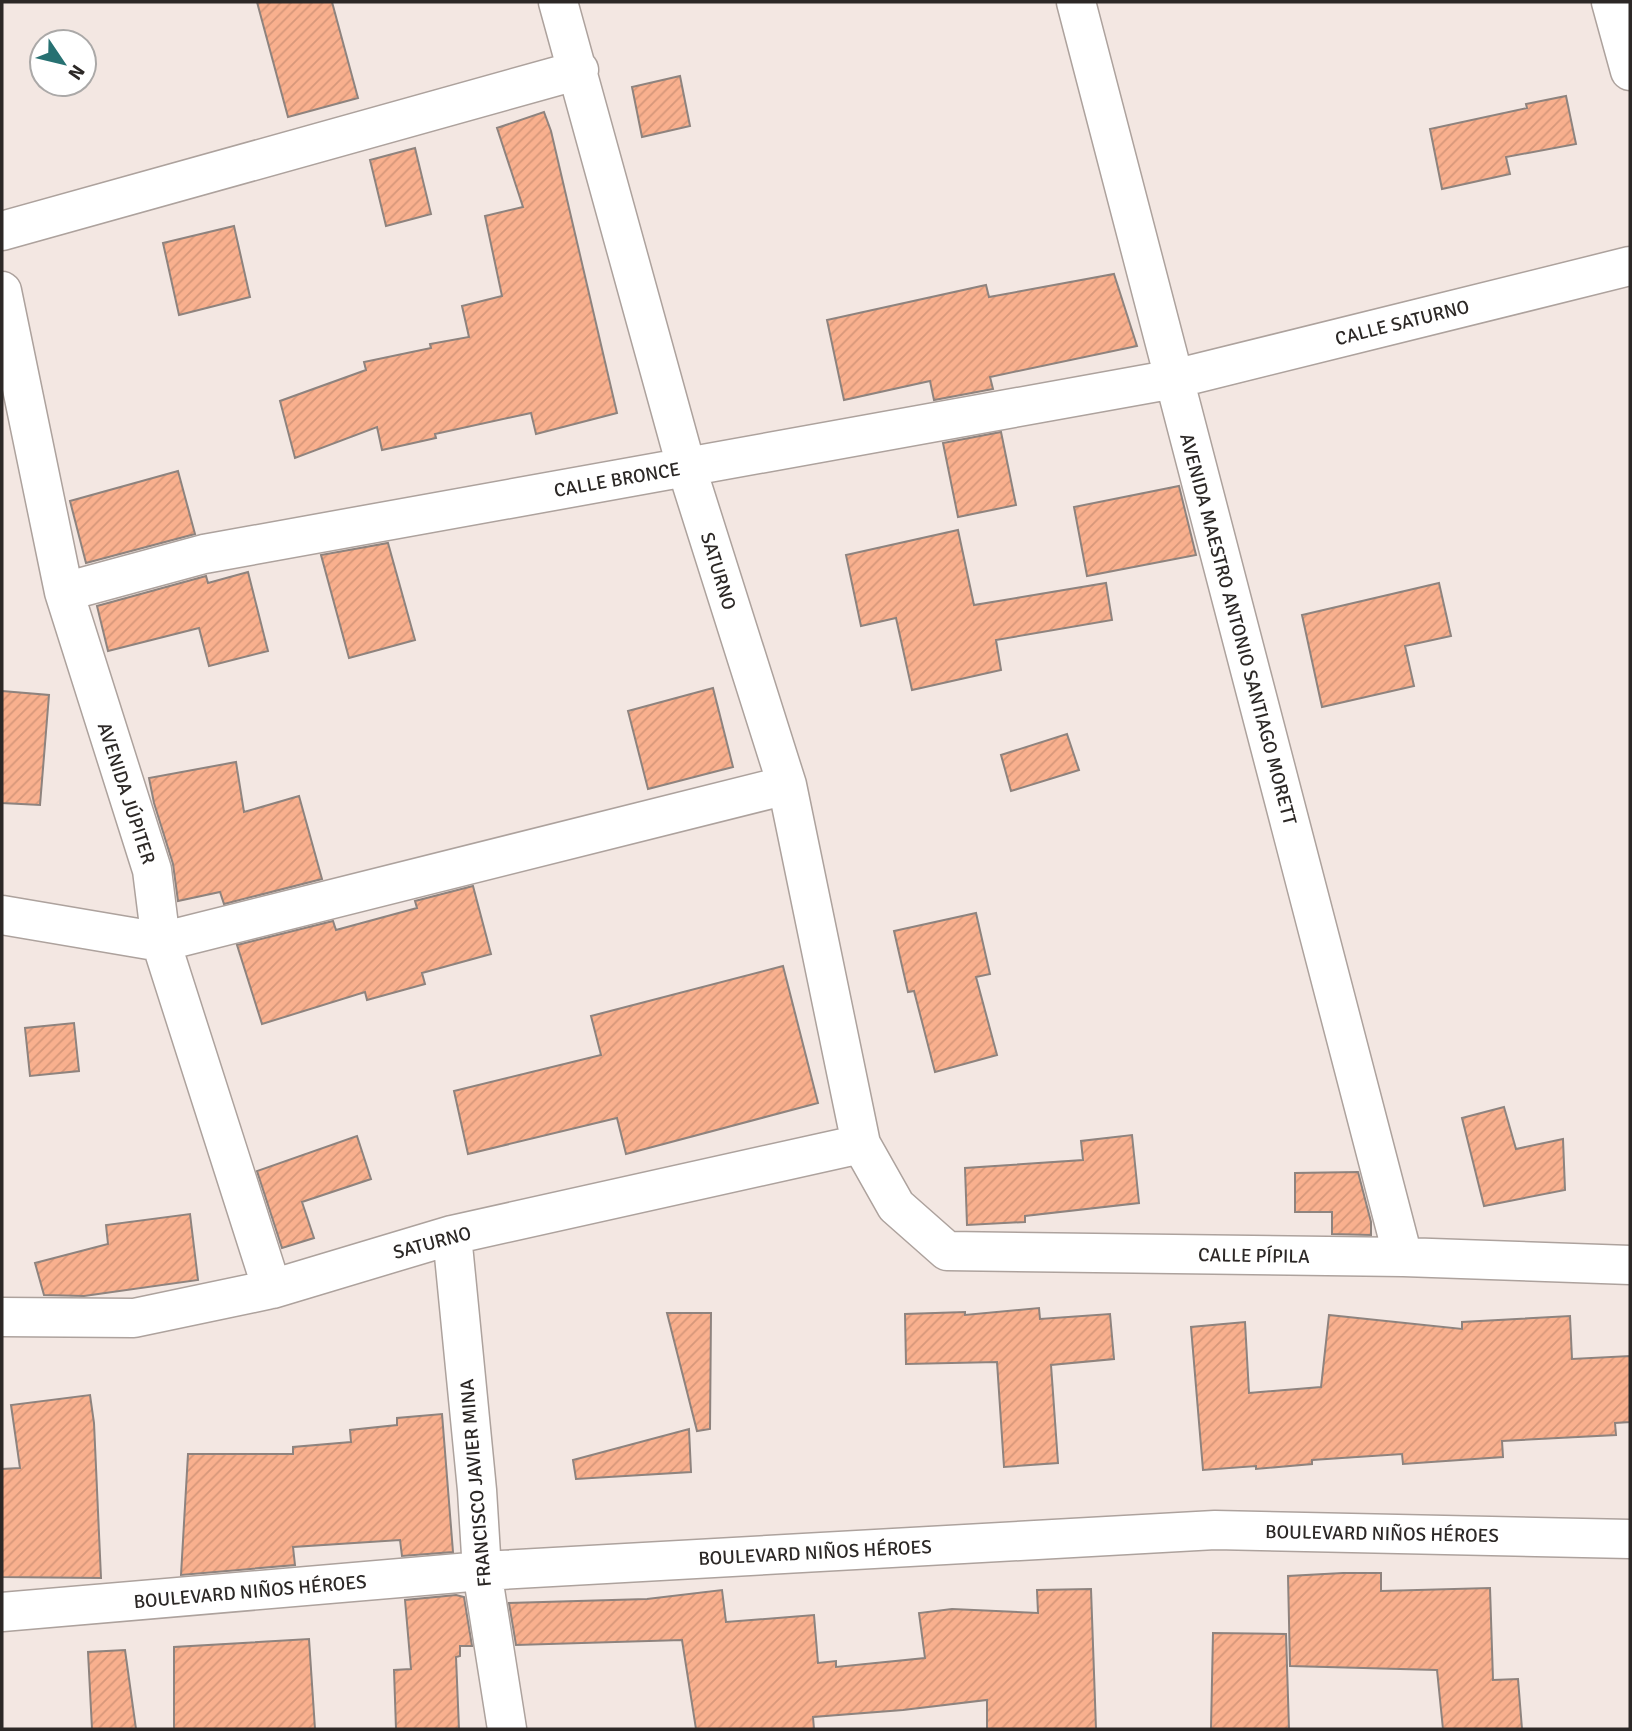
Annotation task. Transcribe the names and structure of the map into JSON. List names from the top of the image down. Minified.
{"streets":{"street":["CALLE SATURNO","CALLE BRONCE","SATURNO","AVENIDA MAESTRO ANTONIO SANTIAGO MORETT","AVENIDA JÚPITER","CALLE PÍPILA","FRANCISCO JAVIER MINA","BOULEVARD NIÑOS HÉROES"]},"crossings":[["CALLE SATURNO","CALLE BRONCE"],["CALLE SATURNO","AVENIDA MAESTRO ANTONIO SANTIAGO MORETT"],["CALLE BRONCE","SATURNO"],["CALLE BRONCE","AVENIDA MAESTRO ANTONIO SANTIAGO MORETT"],["CALLE BRONCE","AVENIDA JÚPITER"],["SATURNO","AVENIDA JÚPITER"],["SATURNO","CALLE PÍPILA"],["SATURNO","FRANCISCO JAVIER MINA"],["AVENIDA MAESTRO ANTONIO SANTIAGO MORETT","CALLE PÍPILA"],["FRANCISCO JAVIER MINA","BOULEVARD NIÑOS HÉROES"]],"north":"bottom right"}
